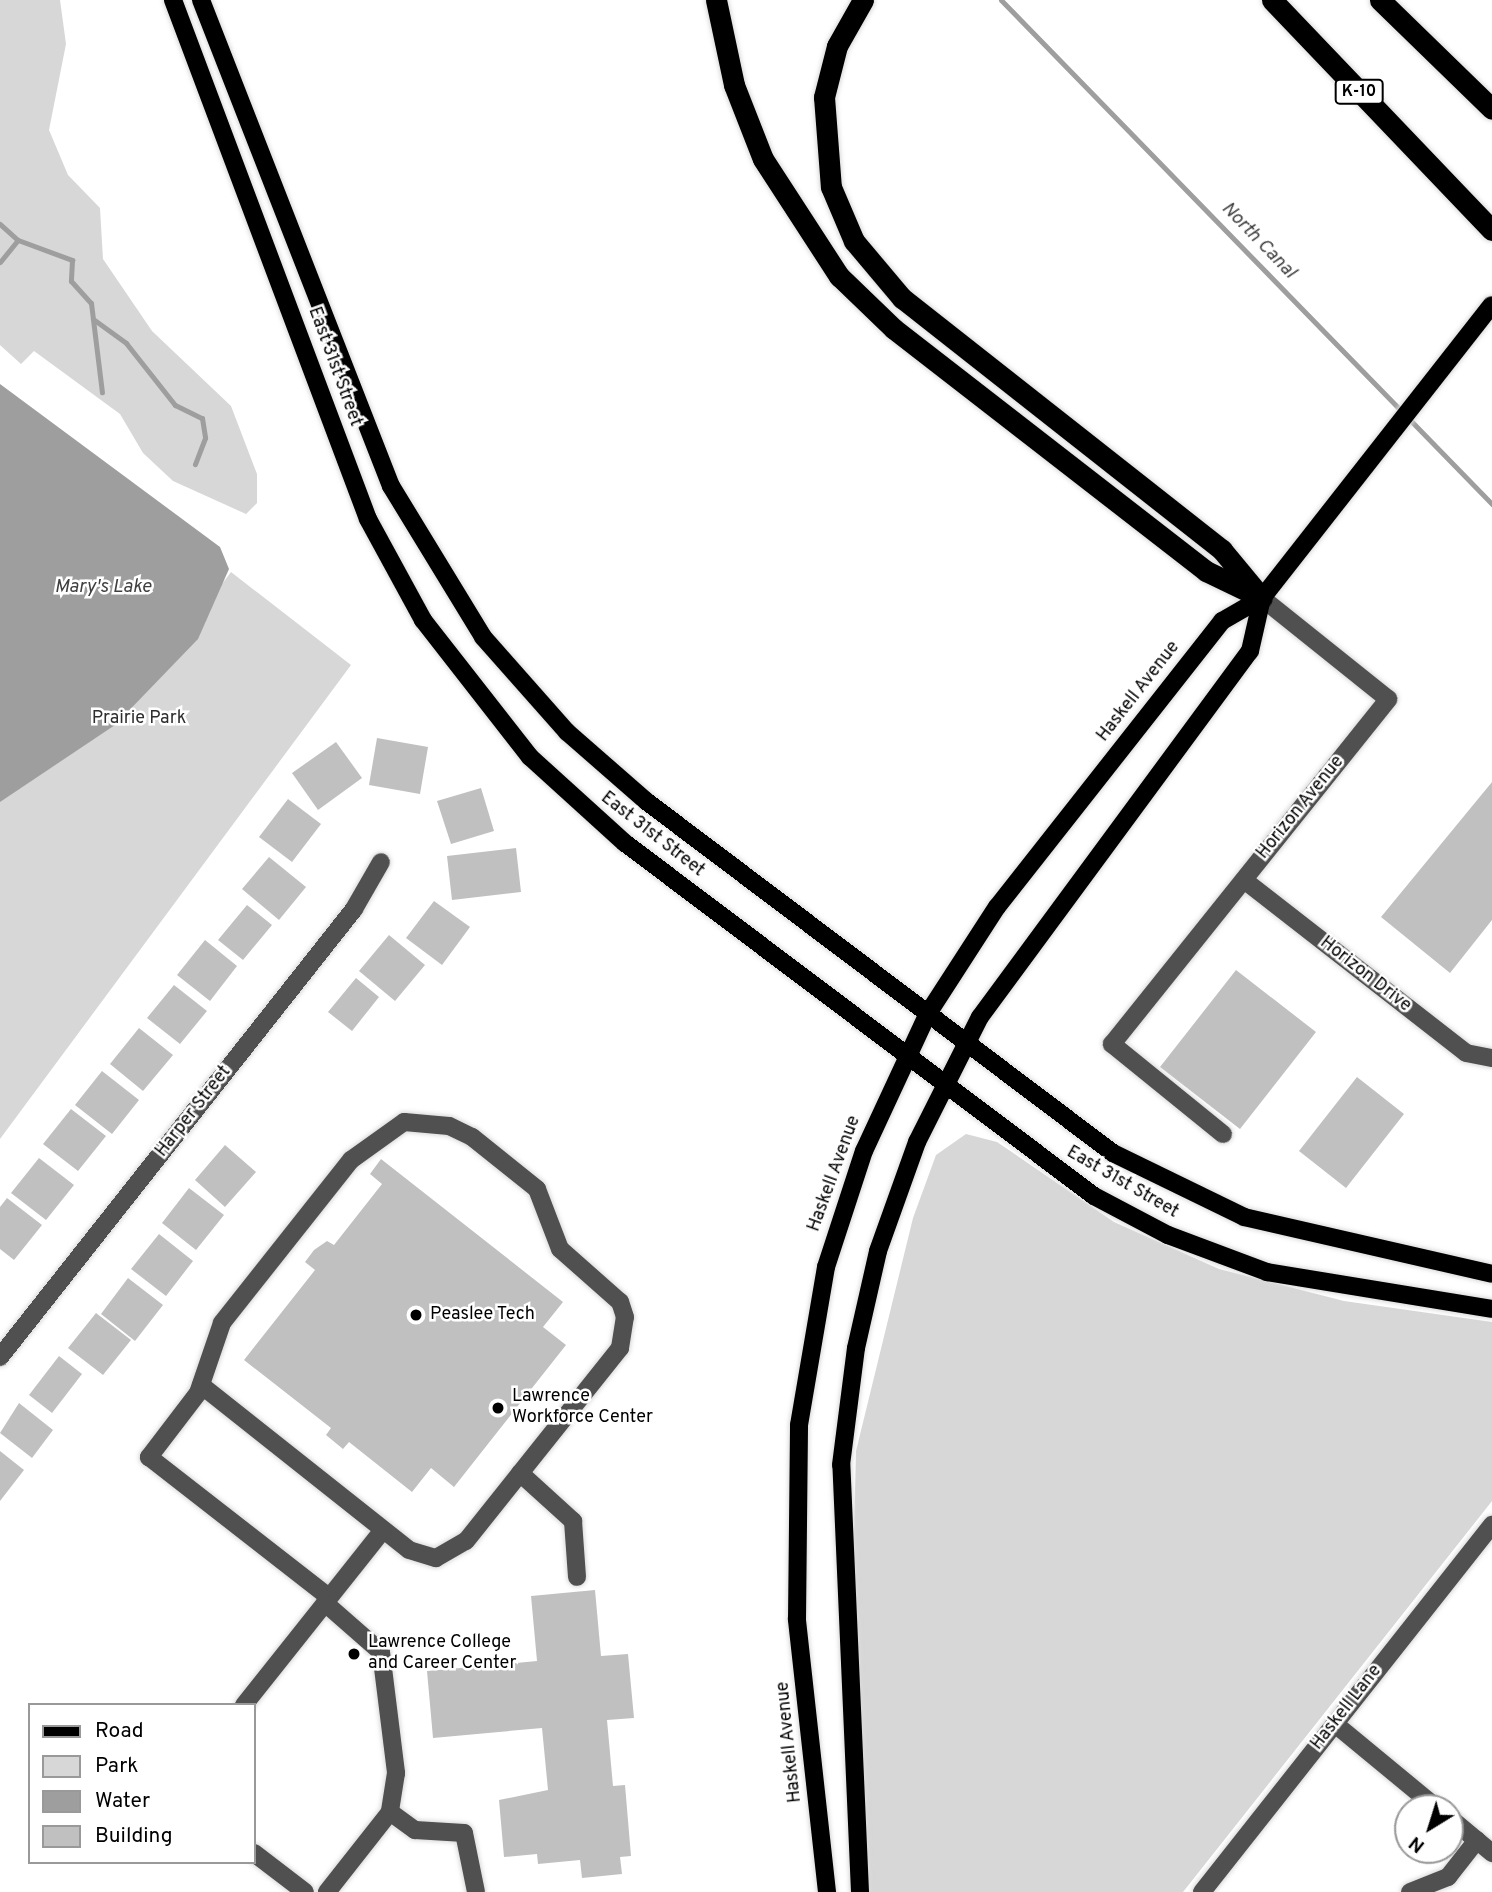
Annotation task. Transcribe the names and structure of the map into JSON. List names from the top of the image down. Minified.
{"streets":{"highway":["K-10"],"main road":["East 31st Street","Haskell Avenue"],"street":["Horizon Avenue","Horizon Drive","Harper Street","Haskell Lane"]},"crossings":[["East 31st Street","Haskell Avenue"],["Haskell Avenue","Horizon Avenue"],["Horizon Avenue","Horizon Drive"]],"water":["North Canal","Mary's Lake"],"parks":["Prairie Park"],"places":["Peaslee Tech","Lawrence Workforce Center","Lawrence College and Career Center"],"legend":["Road","Park","Water","Building"],"north":"bottom left"}
